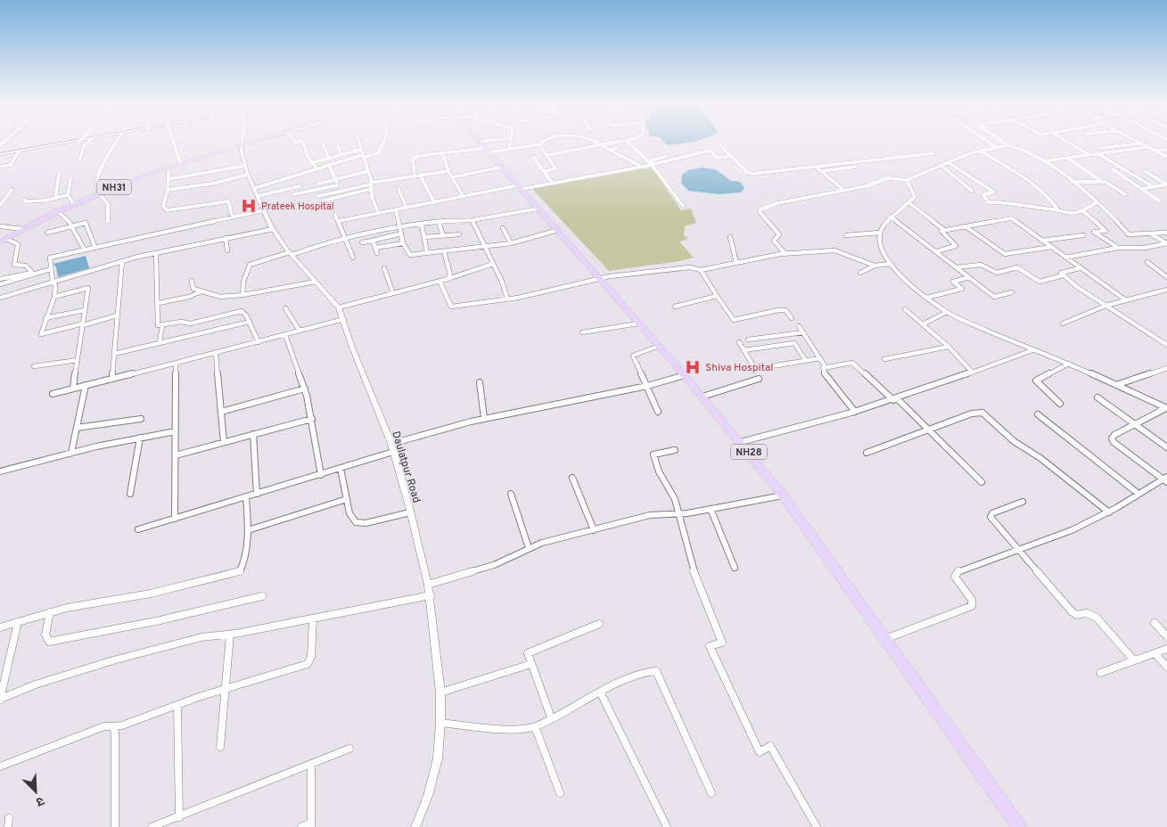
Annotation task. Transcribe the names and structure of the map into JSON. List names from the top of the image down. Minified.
{"streets":{"highway":["NH31","NH28"],"street":["Daulatpur Road"]},"crossings":[["NH31","Daulatpur Road"]],"places":{"hospital":["Prateek Hospital","Shiva Hospital"]},"north":"bottom right"}
